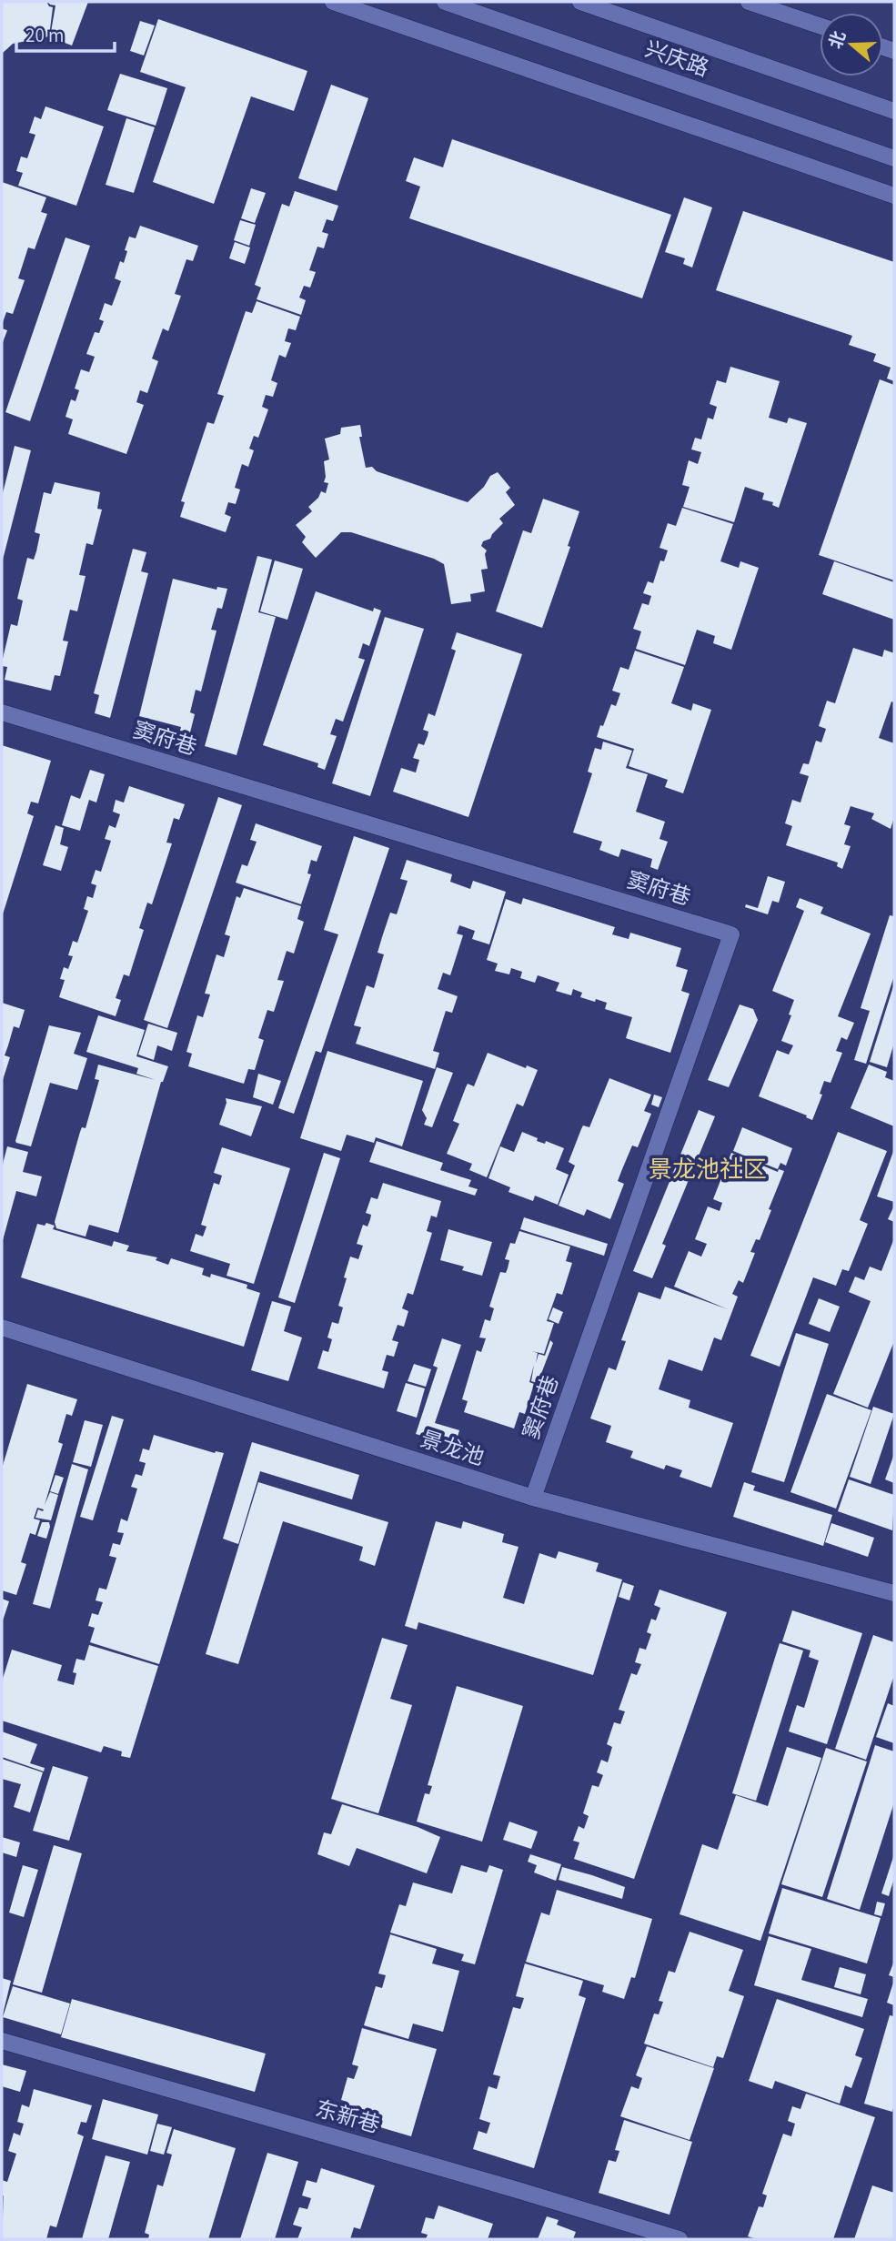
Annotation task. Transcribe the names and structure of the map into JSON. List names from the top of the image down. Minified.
{"streets":{"street":["兴庆路","窦府巷","景龙池","东新巷"]},"crossings":[["窦府巷","景龙池"]],"districts":["景龙池社区"],"scale_bar":"20 m","north":"left"}
